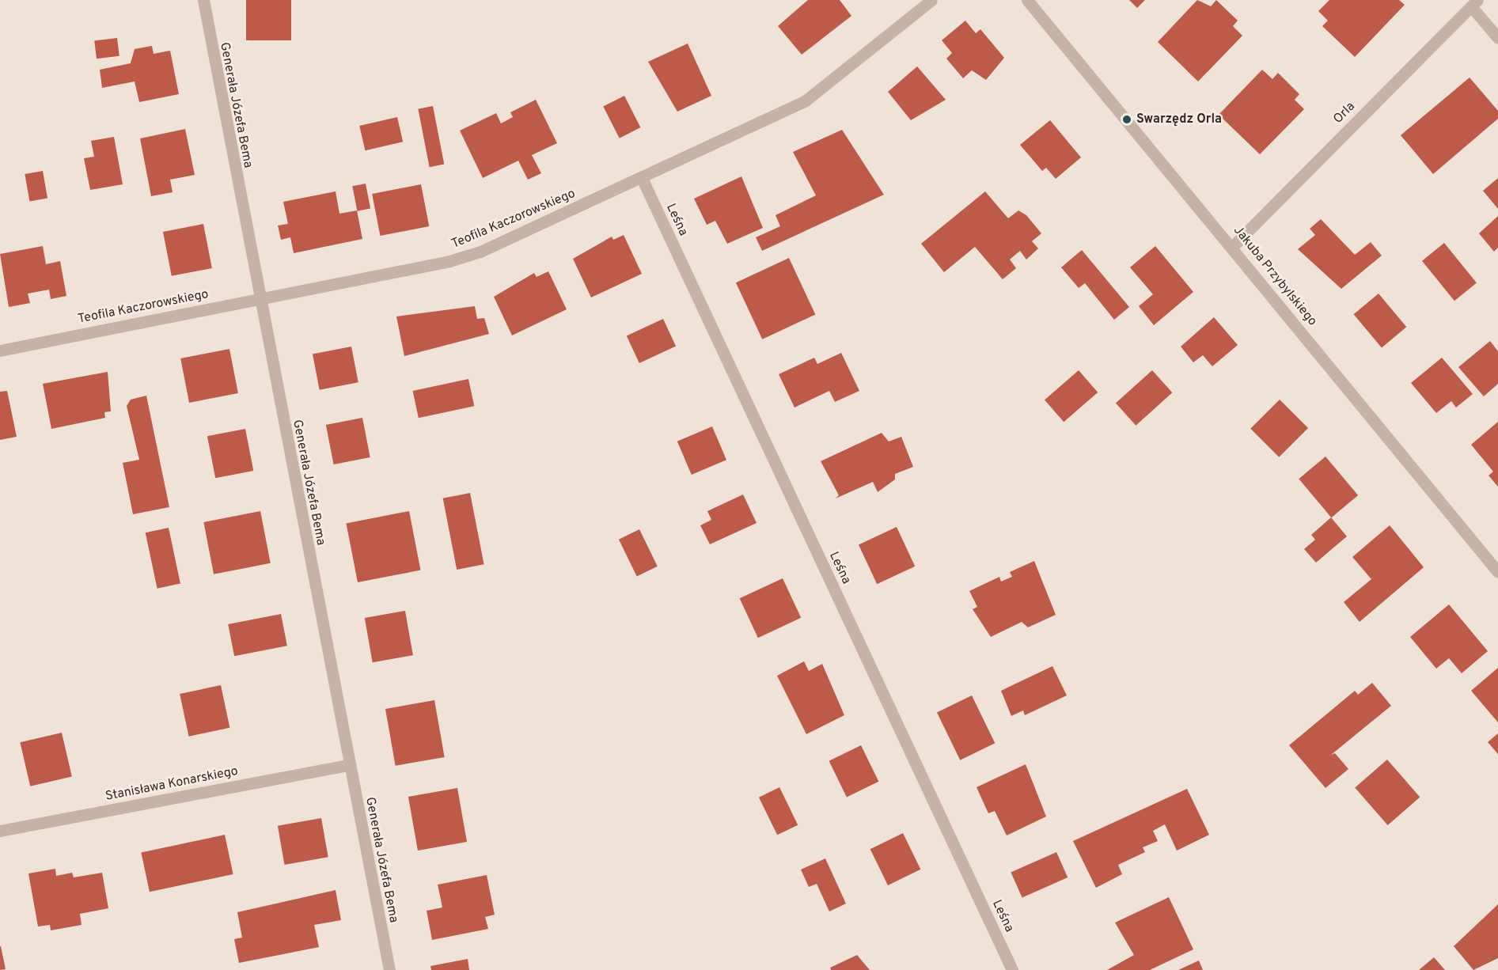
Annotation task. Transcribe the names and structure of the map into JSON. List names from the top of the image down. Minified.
{"streets":{"street":["Generała Józefa Bema","Orla","Teofila Kaczorowskiego","Leśna","Jakuba Przybylskiego","Stanisława Konarskiego"]},"crossings":[["Generała Józefa Bema","Teofila Kaczorowskiego"],["Generała Józefa Bema","Stanisława Konarskiego"],["Orla","Jakuba Przybylskiego"],["Teofila Kaczorowskiego","Leśna"]],"places":["Swarzędz Orla"]}
